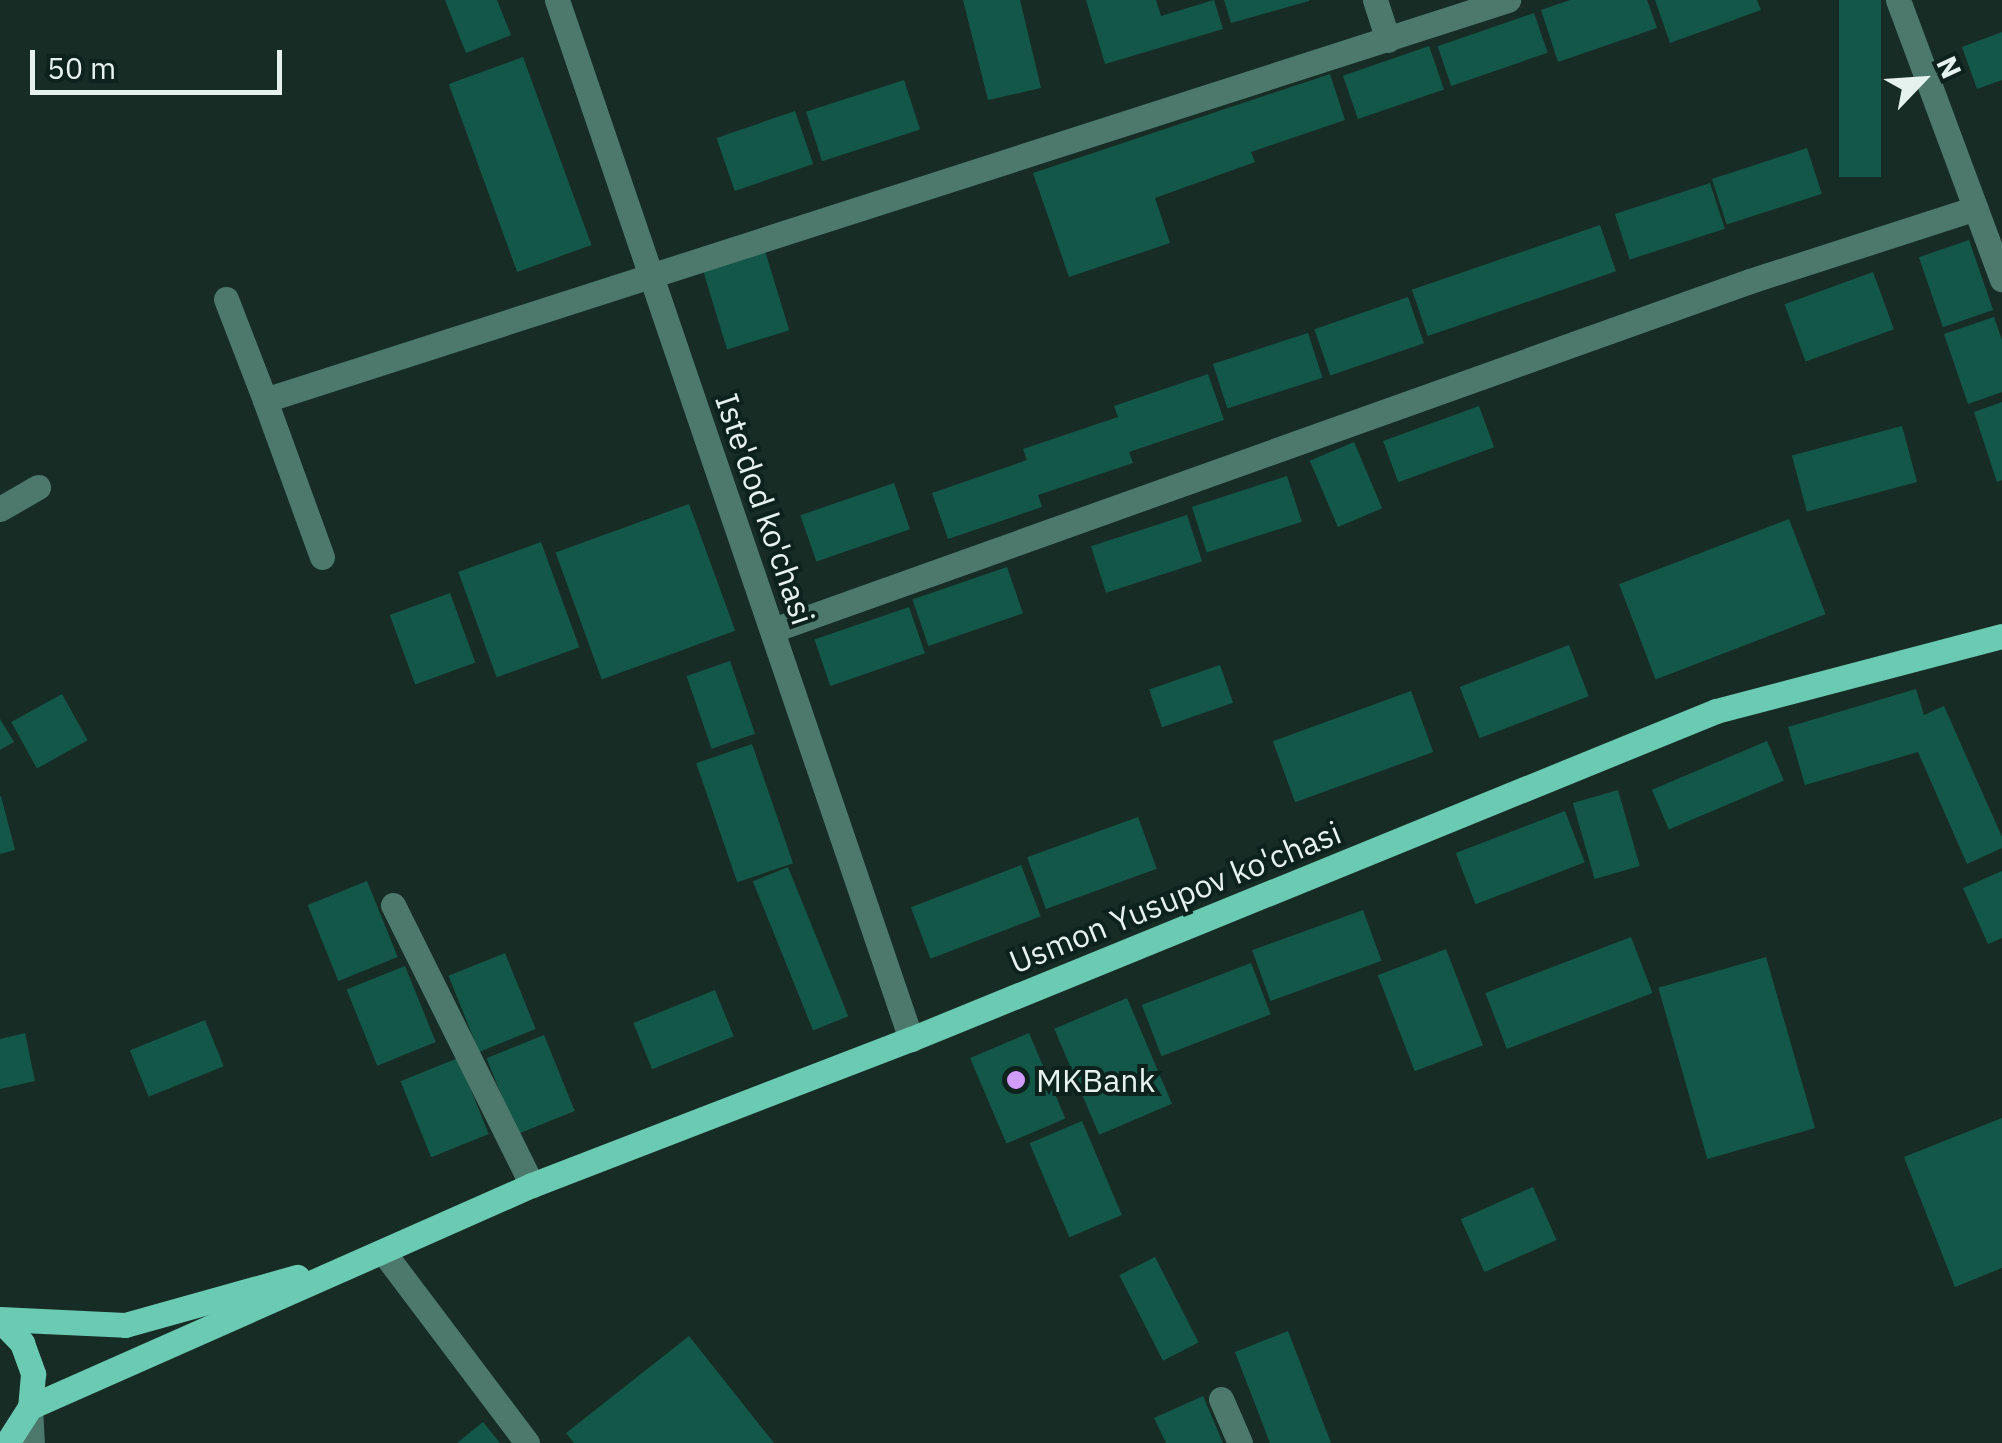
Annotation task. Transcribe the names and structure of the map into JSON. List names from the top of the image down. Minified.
{"streets":{"main road":["Usmon Yusupov ko'chasi"],"street":["Iste'dod ko'chasi"]},"crossings":[["Iste'dod ko'chasi","Usmon Yusupov ko'chasi"]],"places":["MKBank"],"scale_bar":"50 m","north":"top right"}
